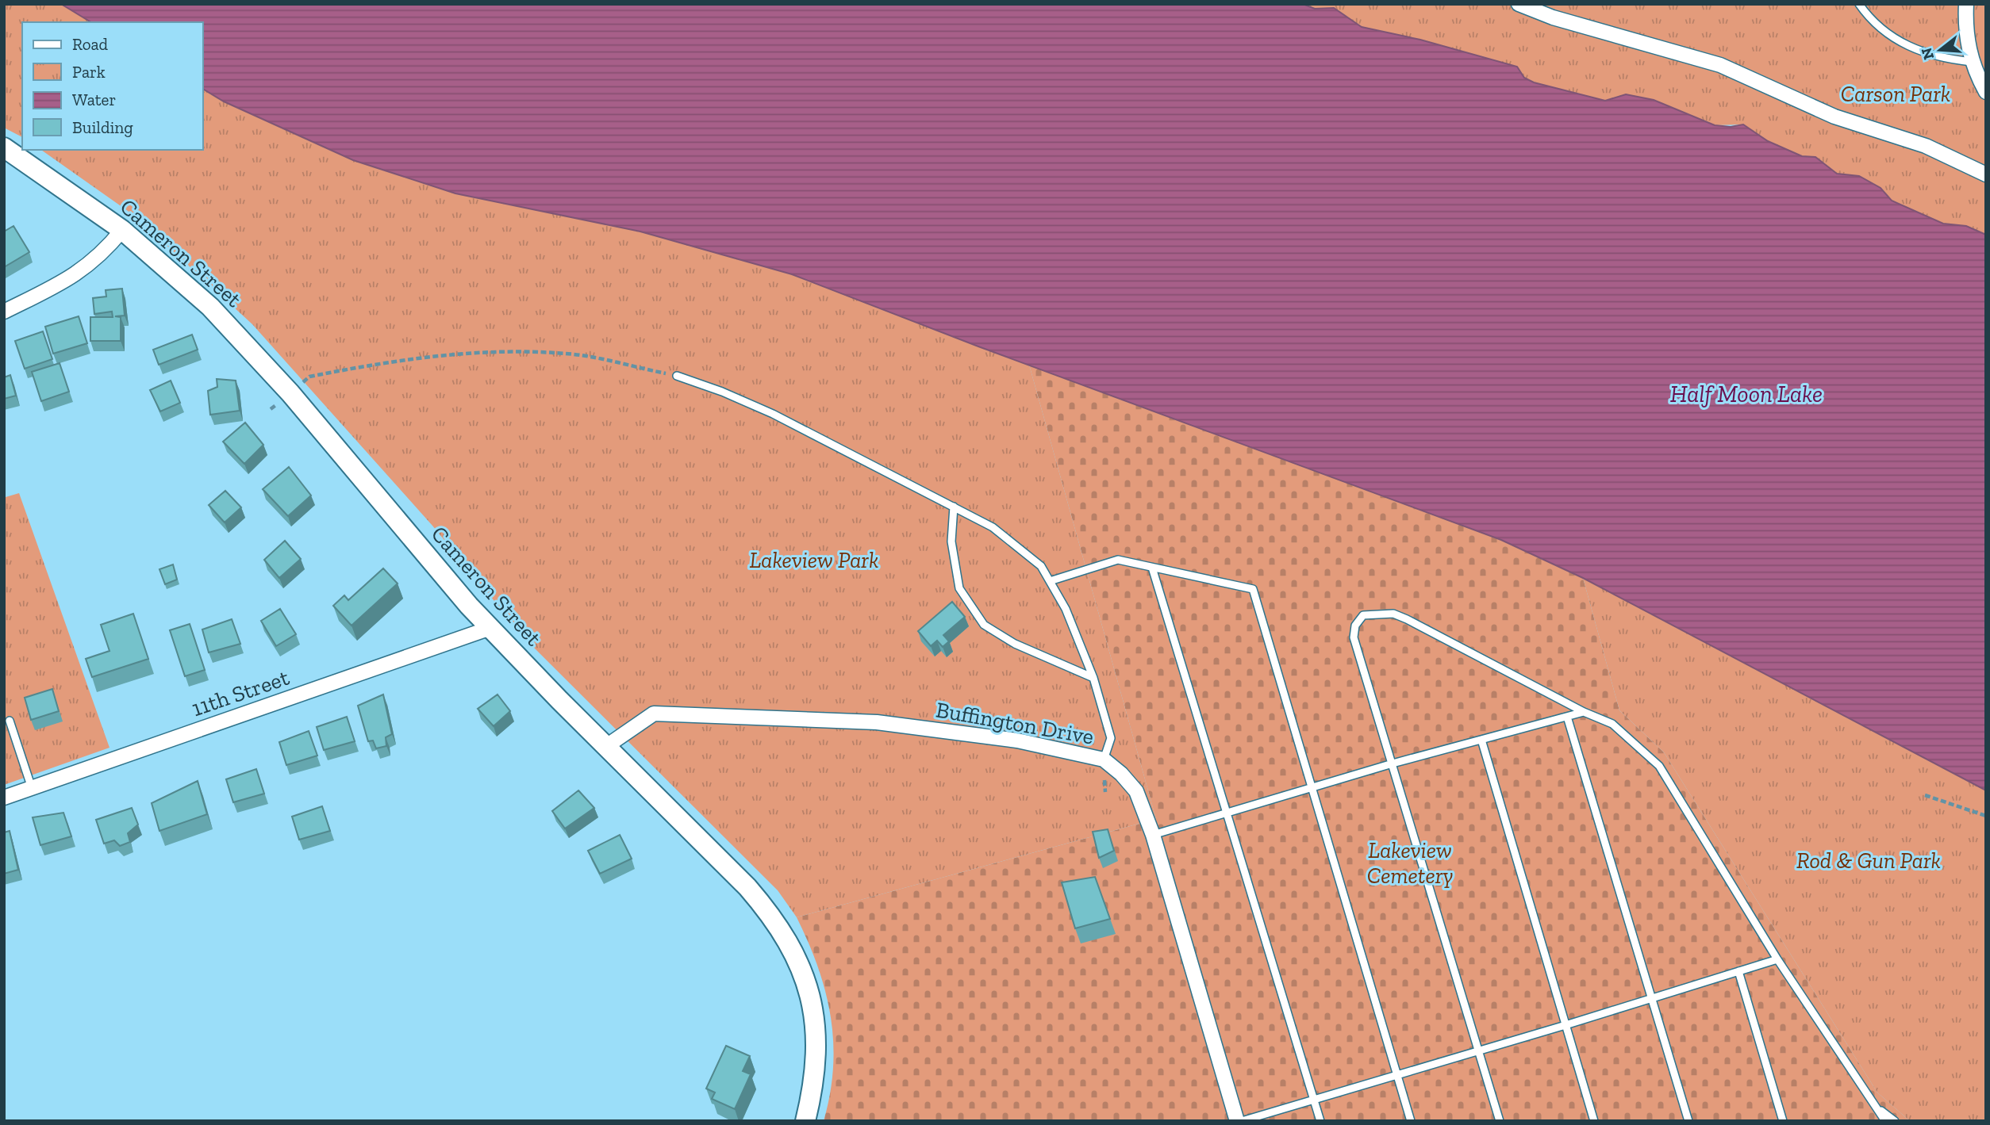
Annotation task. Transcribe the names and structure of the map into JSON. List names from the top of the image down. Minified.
{"streets":{"main road":["Cameron Street"],"street":["11th Street","Buffington Drive"]},"crossings":[["Cameron Street","11th Street"],["Cameron Street","Buffington Drive"]],"water":["Half Moon Lake"],"parks":["Carson Park","Lakeview Park","Lakeview Cemetery","Rod & Gun Park"],"legend":["Road","Park","Water","Building"],"north":"left"}
